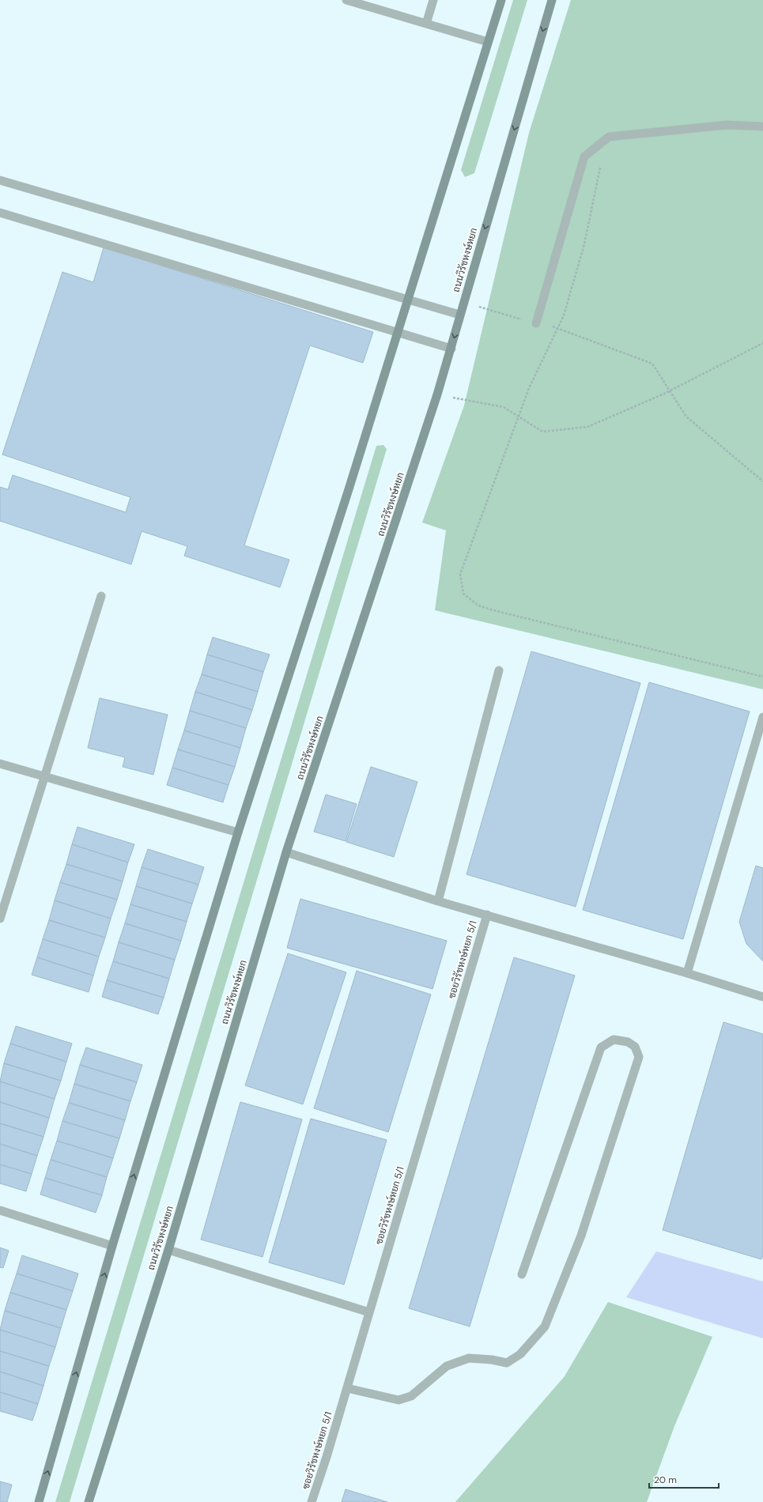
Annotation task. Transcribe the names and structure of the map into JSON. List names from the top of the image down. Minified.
{"streets":{"main road":["ถนนวิรัชหงษ์หยก"],"street":["ซอยวิรัชหงษ์หยก 5/1"]},"scale_bar":"20 m"}
